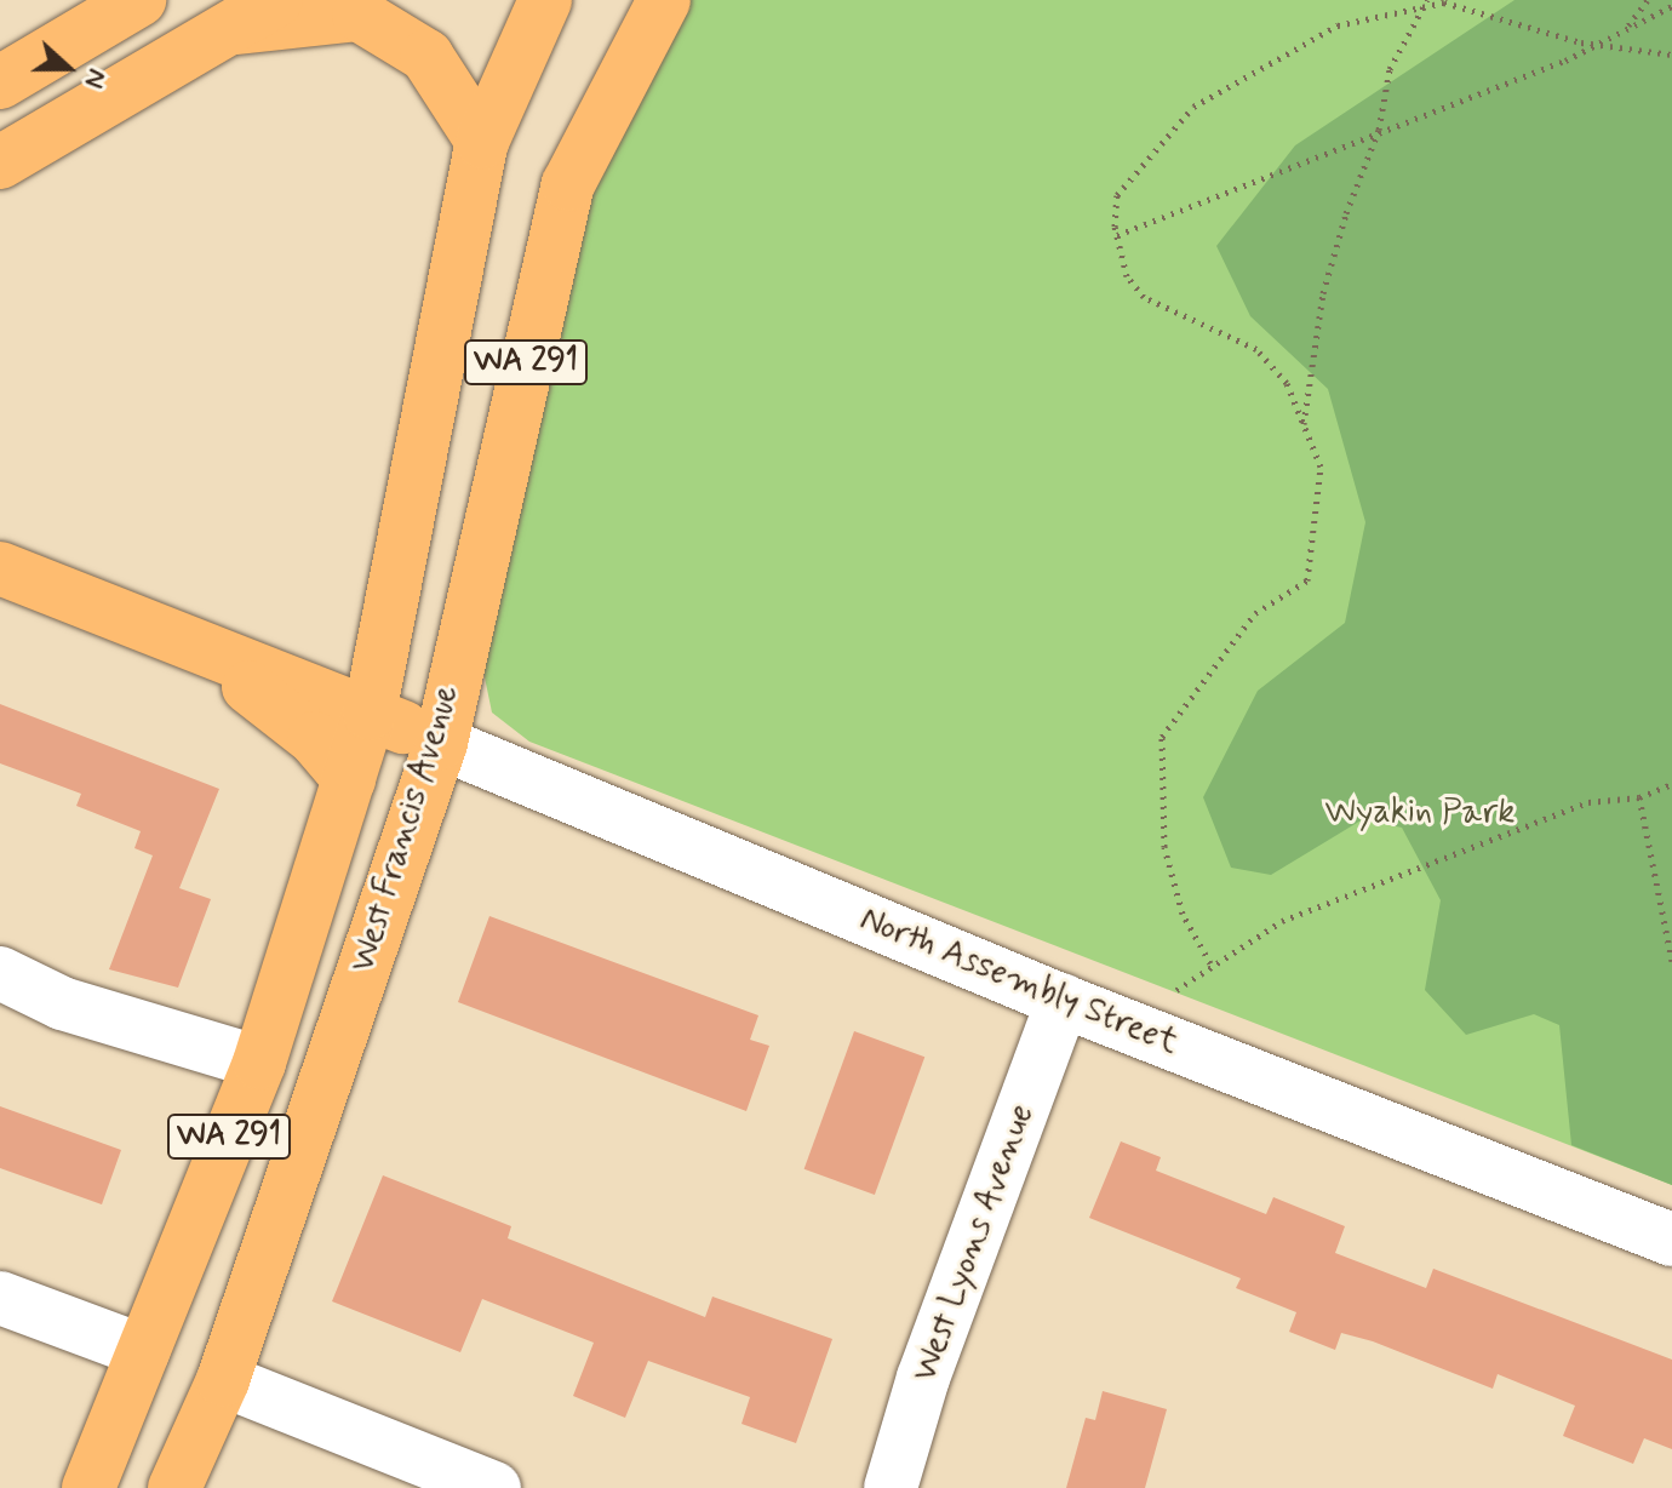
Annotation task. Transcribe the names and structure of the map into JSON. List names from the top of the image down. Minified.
{"streets":{"main road":["WA 291","West Francis Avenue","North Assembly Street"],"street":["West Lyons Avenue"]},"crossings":[["West Francis Avenue","North Assembly Street"],["North Assembly Street","West Lyons Avenue"]],"parks":["Wyakin Park"],"north":"right"}
